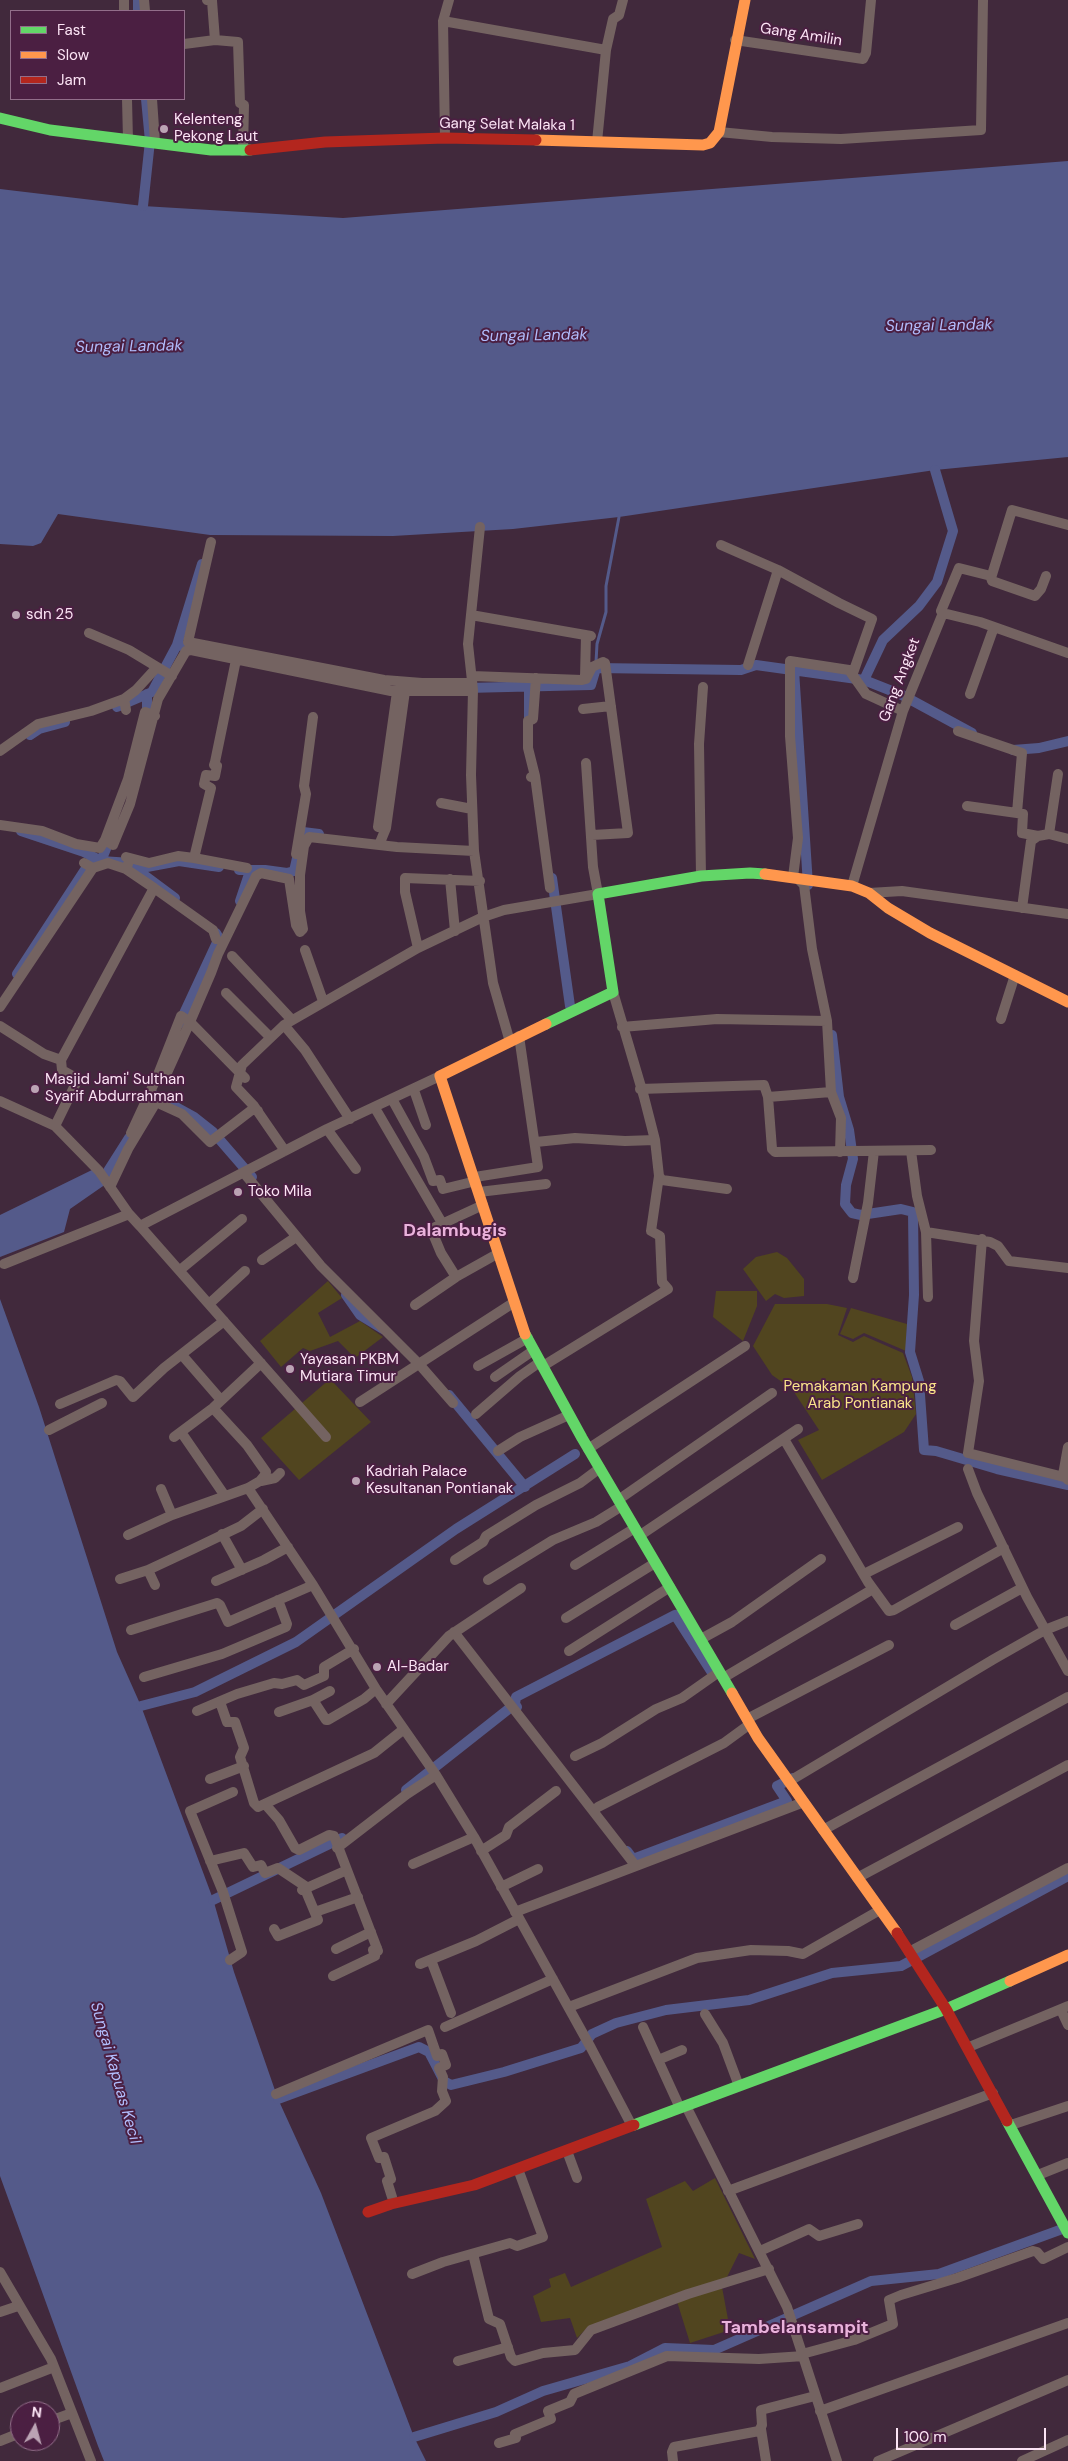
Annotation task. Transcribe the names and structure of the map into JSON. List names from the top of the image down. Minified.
{"streets":{"street":["Gang Amilin","Gang Selat Malaka 1","Gang Angket"]},"districts":["Dalambugis","Tambelansampit"],"water":["Sungai Landak","Sungai Kapuas Kecil"],"parks":["Pemakaman Kampung Arab Pontianak"],"places":["Kelenteng Pekong Laut","sdn 25","Masjid Jami' Sulthan Syarif Abdurrahman","Toko Mila","Yayasan PKBM Mutiara Timur","Kadriah Palace Kesultanan Pontianak","Al-Badar"],"legend":["Fast","Slow","Jam"],"scale_bar":"100 m","north":"top"}
